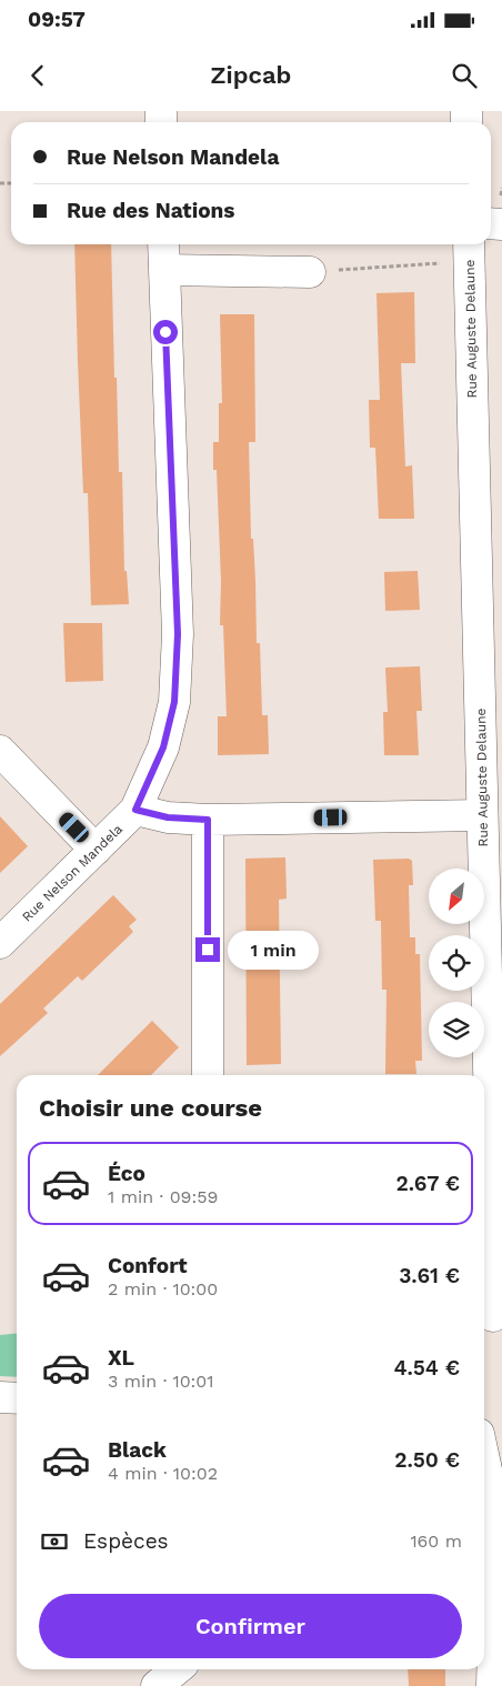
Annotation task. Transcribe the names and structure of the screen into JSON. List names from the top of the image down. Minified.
{"streets":{"street":["Rue Auguste Delaune","Rue Nelson Mandela"]},"north":"bottom left","page":{"status":"09:57","header":"Zipcab","banner":["Rue Nelson Mandela","Rue des Nations"],"bubble":"1 min","heading":"Choisir une course","list":[{"name":"Éco","note":"1 min · 09:59","value":"2.67 €"},{"name":"Confort","note":"2 min · 10:00","value":"3.61 €"},{"name":"XL","note":"3 min · 10:01","value":"4.54 €"},{"name":"Black","note":"4 min · 10:02","value":"2.50 €"}],"pay":["Espèces","160 m"],"buttons":"Confirmer"}}
